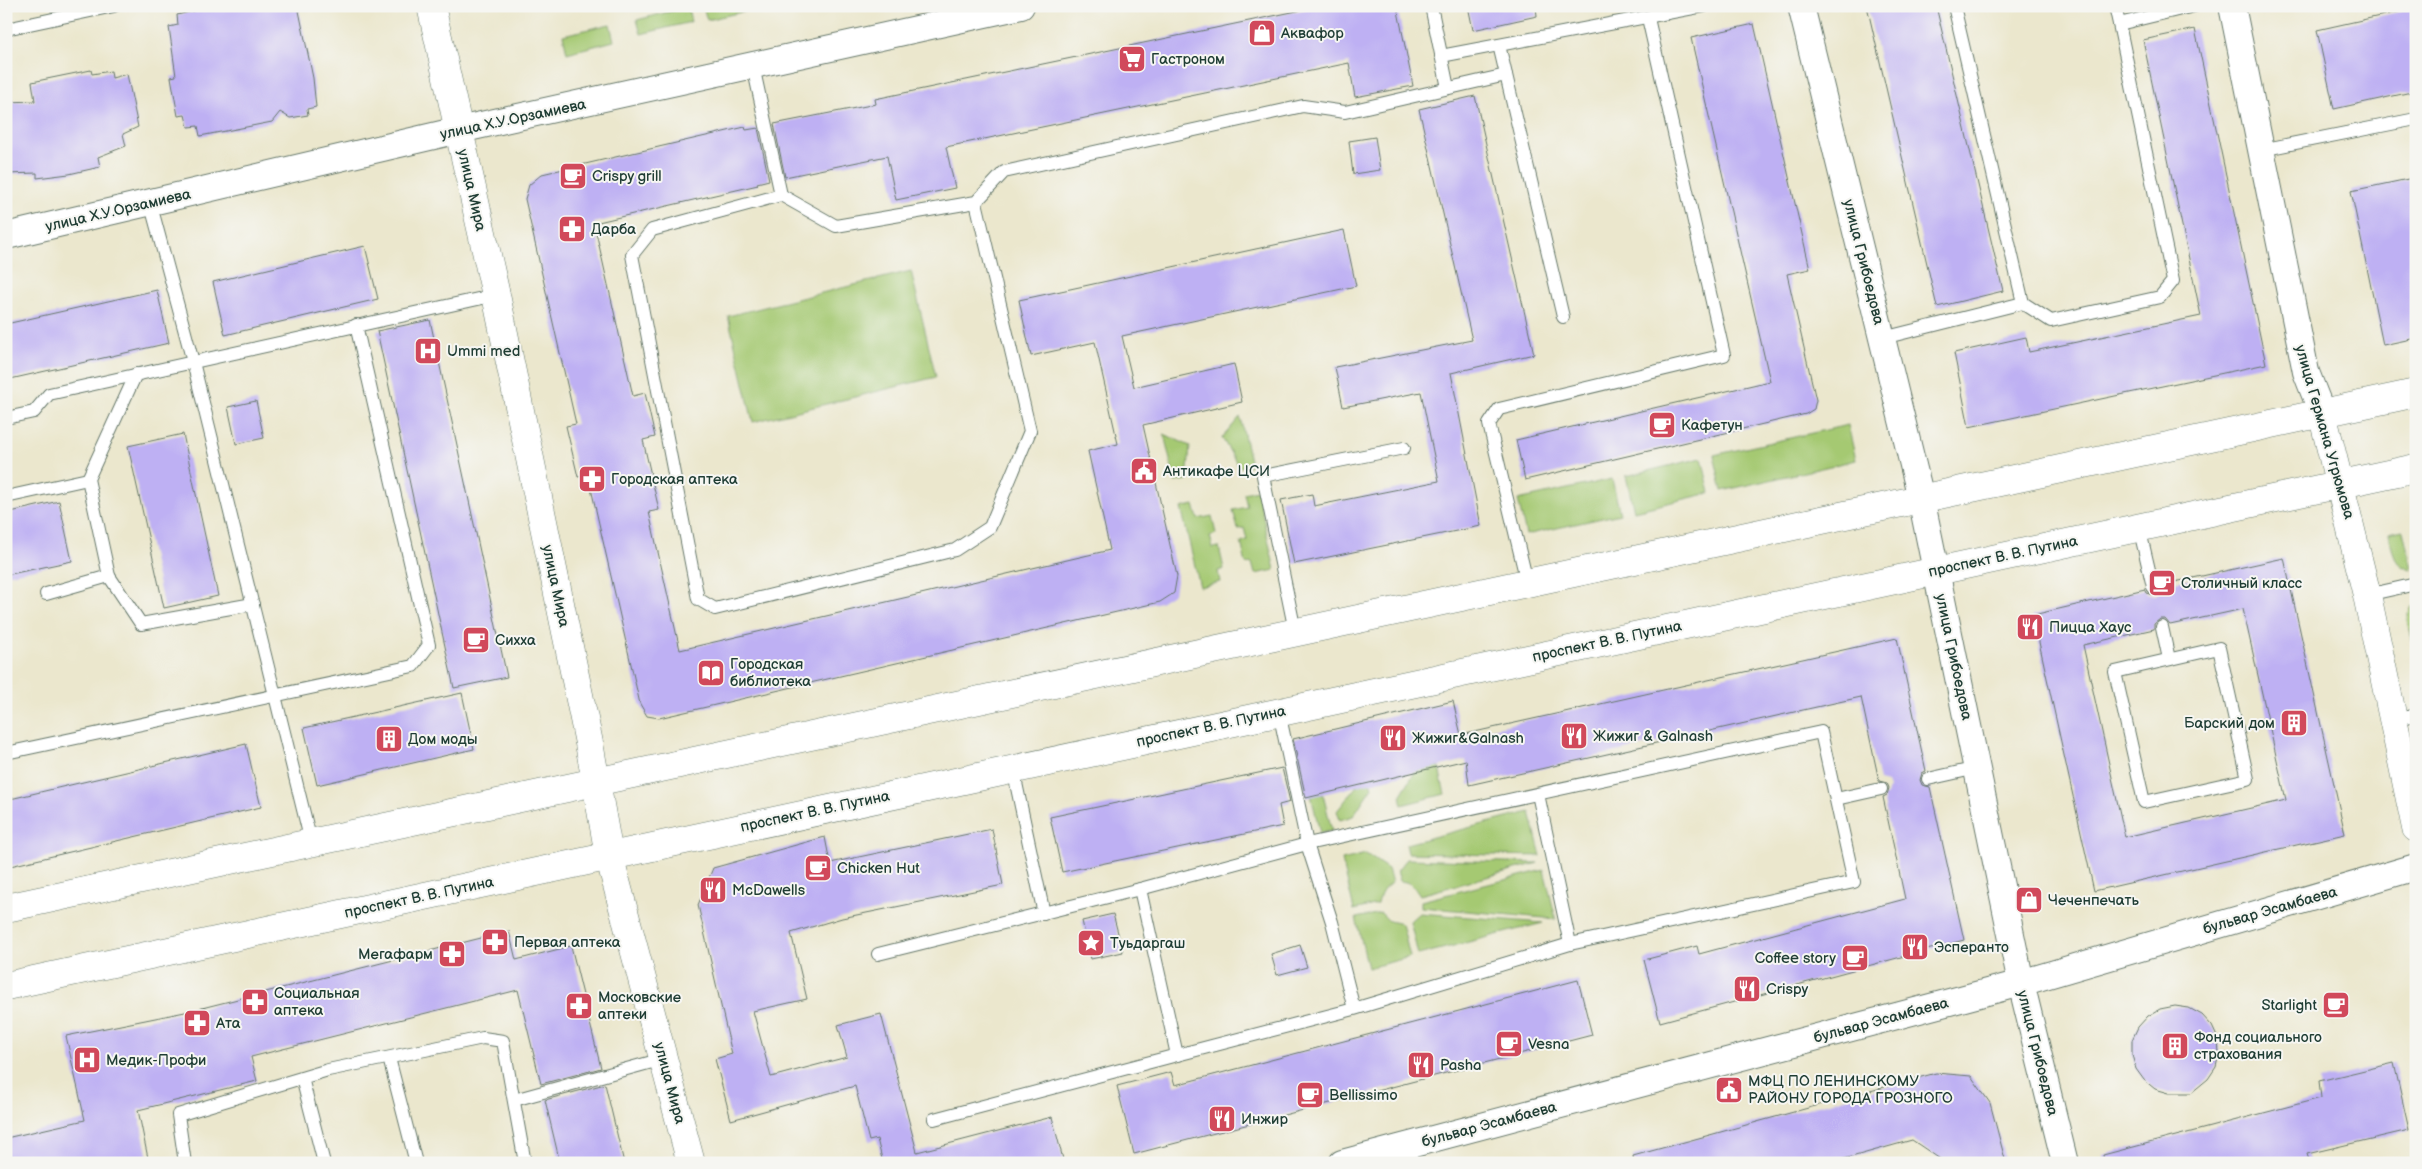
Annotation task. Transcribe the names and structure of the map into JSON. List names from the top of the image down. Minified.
{"streets":{"main road":["улица Мира","улица Германа Угрюмова","проспект В. В. Путина"],"street":["улица Х.У.Орзамиева","улица Грибоедова","бульвар Эсамбаева"]},"crossings":[["улица Х.У.Орзамиева","улица Мира"],["улица Мира","проспект В. В. Путина"],["улица Грибоедова","проспект В. В. Путина"],["улица Грибоедова","бульвар Эсамбаева"],["улица Германа Угрюмова","проспект В. В. Путина"]],"places":{"shop":["Аквафор","Чеченпечать"],"supermarket":["Гастроном"],"cafe":["Crispy grill","Кафетун","Столичный класс","Сихха","Chicken Hut","Coffee story","Starlight","Vesna","Bellissimo"],"pharmacy":["Дарба","Городская аптека","Первая аптека","Мегафарм","Социальная аптека","Московские аптеки","Ата"],"hospital":["Ummi med","Медик-Профи"],"public building":["Антикафе ЦСИ","МФЦ ПО ЛЕНИНСКОМУ РАЙОНУ ГОРОДА ГРОЗНОГО"],"restaurant":["Пицца Хаус","Жижиг & Galnash","Жижиг&Galnash","McDawells","Эсперанто","Crispy","Pasha","Инжир"],"library":["Городская библиотека"],"building":["Барский дом","Дом моды","Фонд социального страхования"],"place":["Туьдаргаш"]}}
